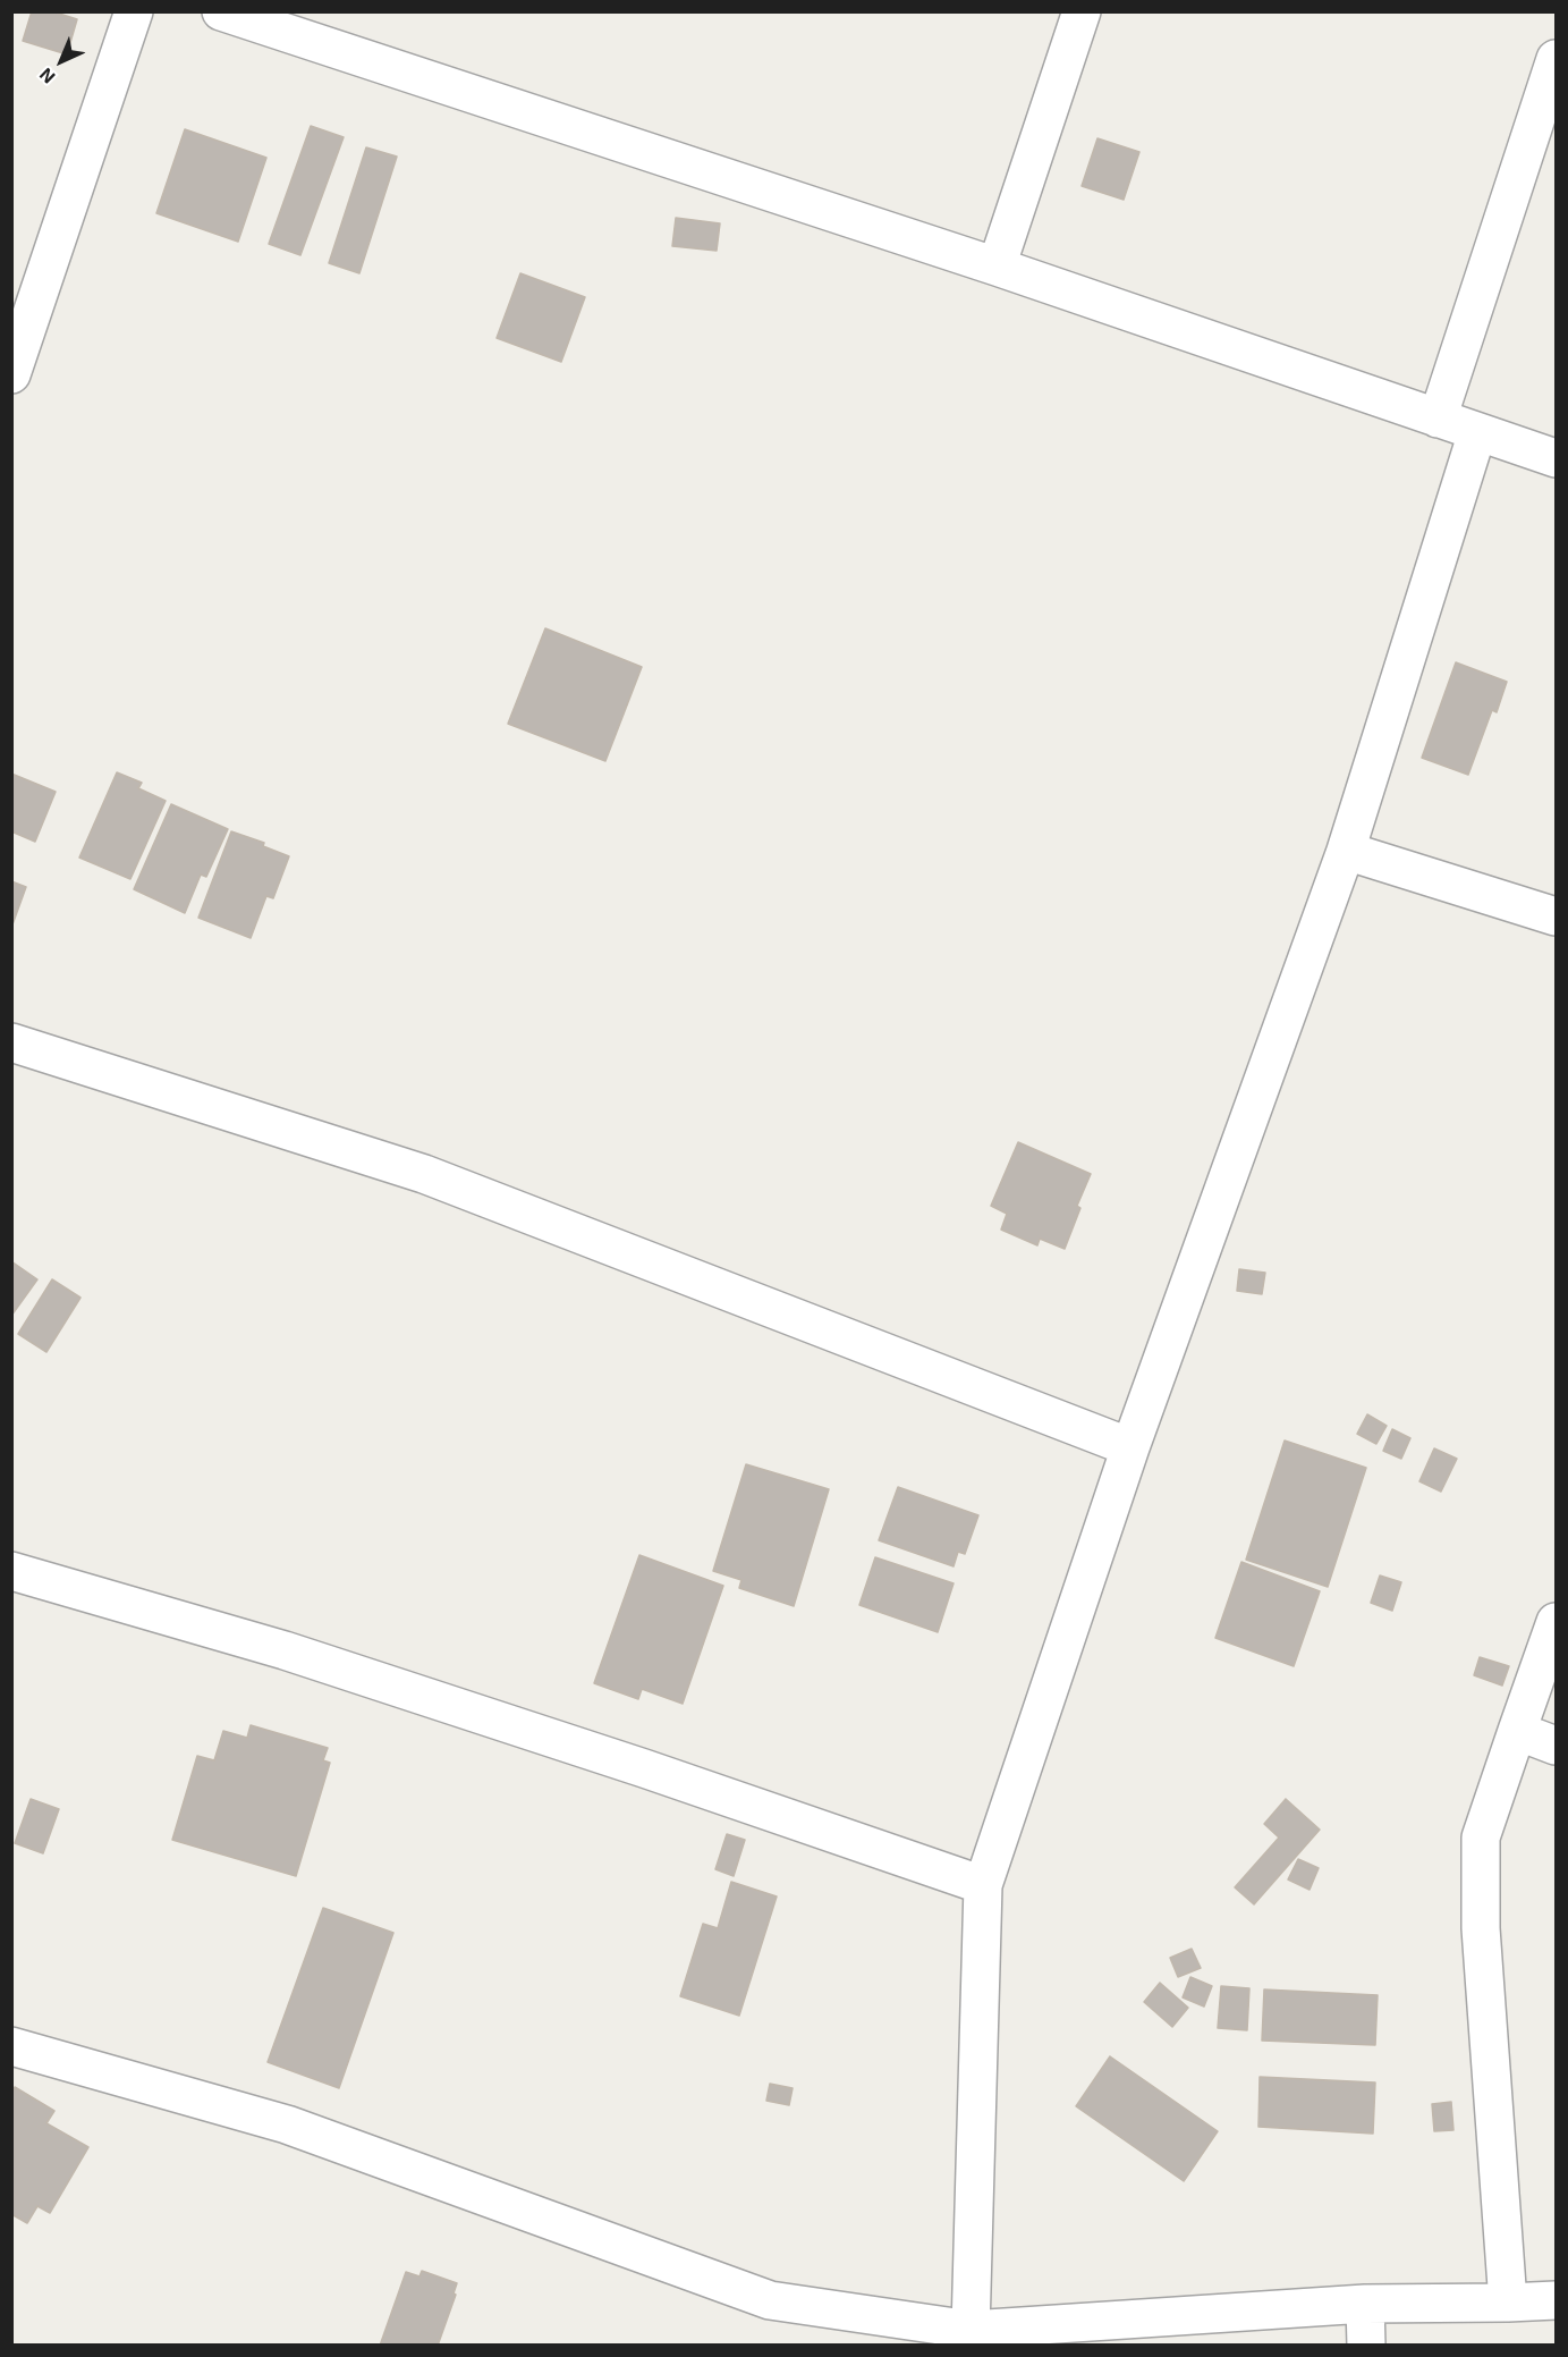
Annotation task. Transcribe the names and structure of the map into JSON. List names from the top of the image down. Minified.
{"north":"bottom left"}
